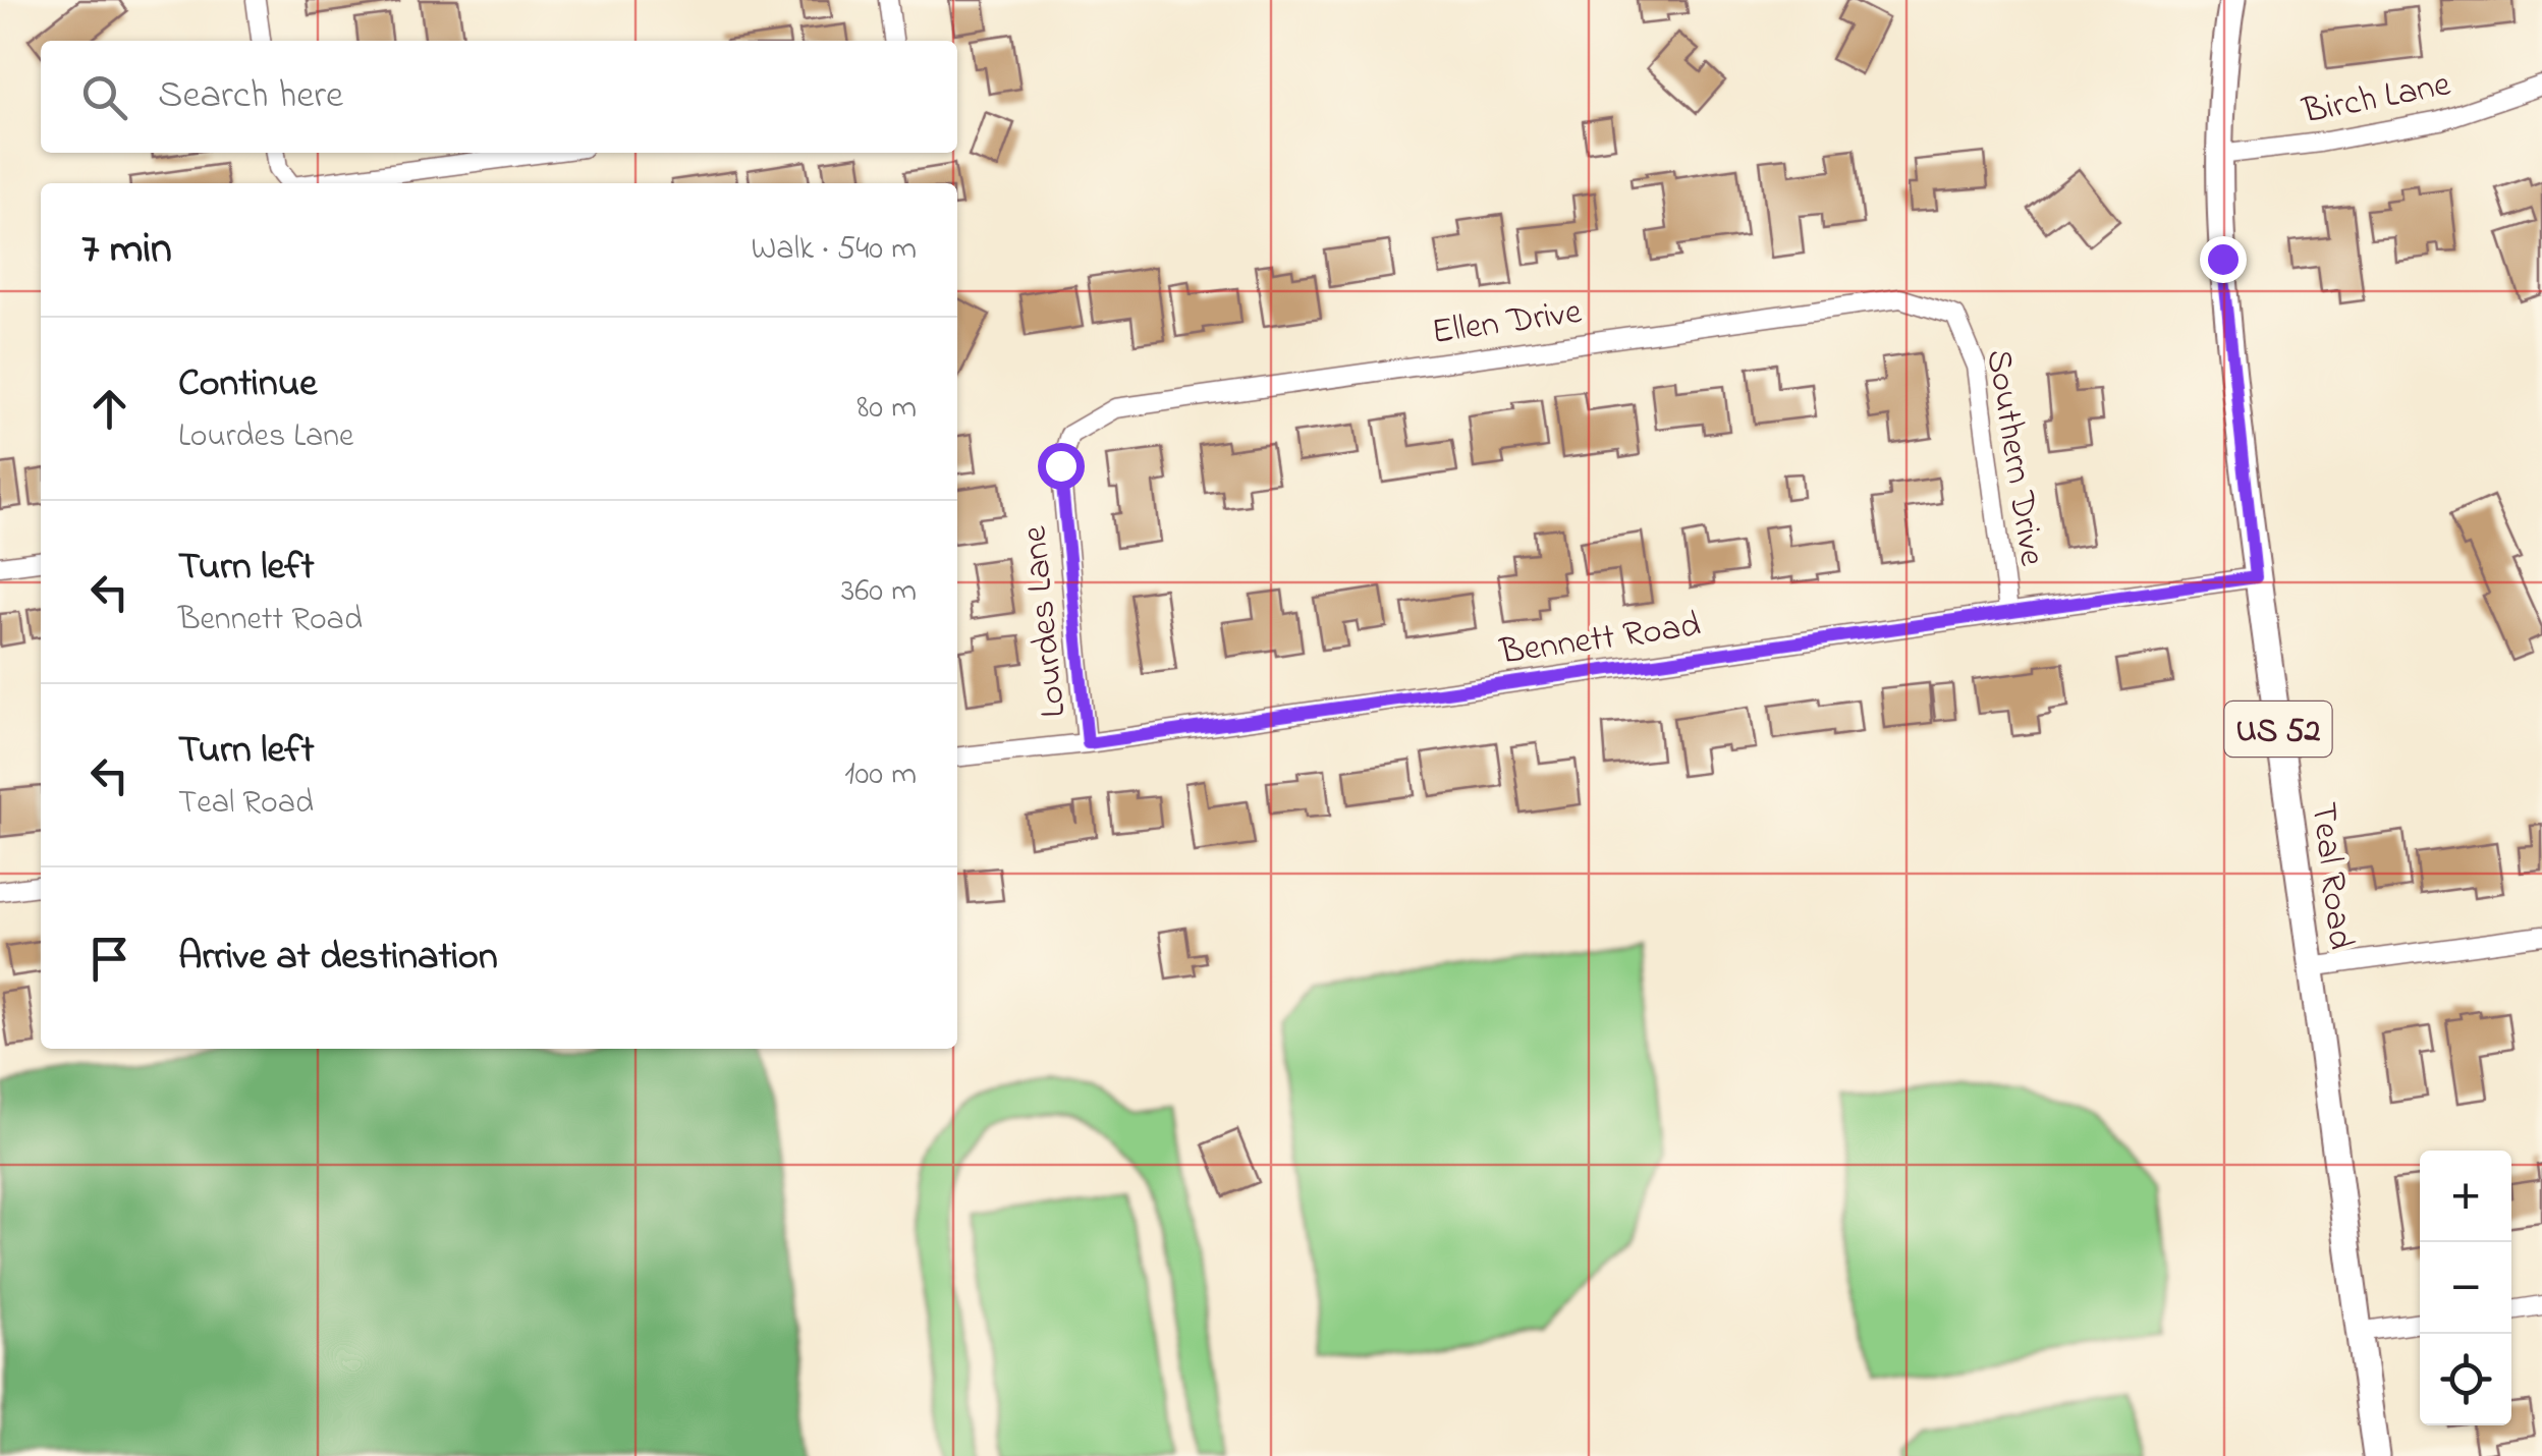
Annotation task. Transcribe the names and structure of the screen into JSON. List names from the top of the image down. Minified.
{"streets":{"main road":["US 52","Teal Road"],"street":["Birch Lane","Ellen Drive","Southern Drive","Lourdes Lane","Bennett Road"]},"crossings":[["Birch Lane","Teal Road"],["Ellen Drive","Southern Drive"],["Ellen Drive","Lourdes Lane"],["Southern Drive","Bennett Road"],["Lourdes Lane","Bennett Road"],["Bennett Road","Teal Road"]],"page":{"search":"Search here","heading":["7 min","Walk · 540 m"],"list":[["Continue","Lourdes Lane","80 m"],["Turn left","Bennett Road","360 m"],["Turn left","Teal Road","100 m"],"Arrive at destination"],"map_buttons":["+","−"]}}
